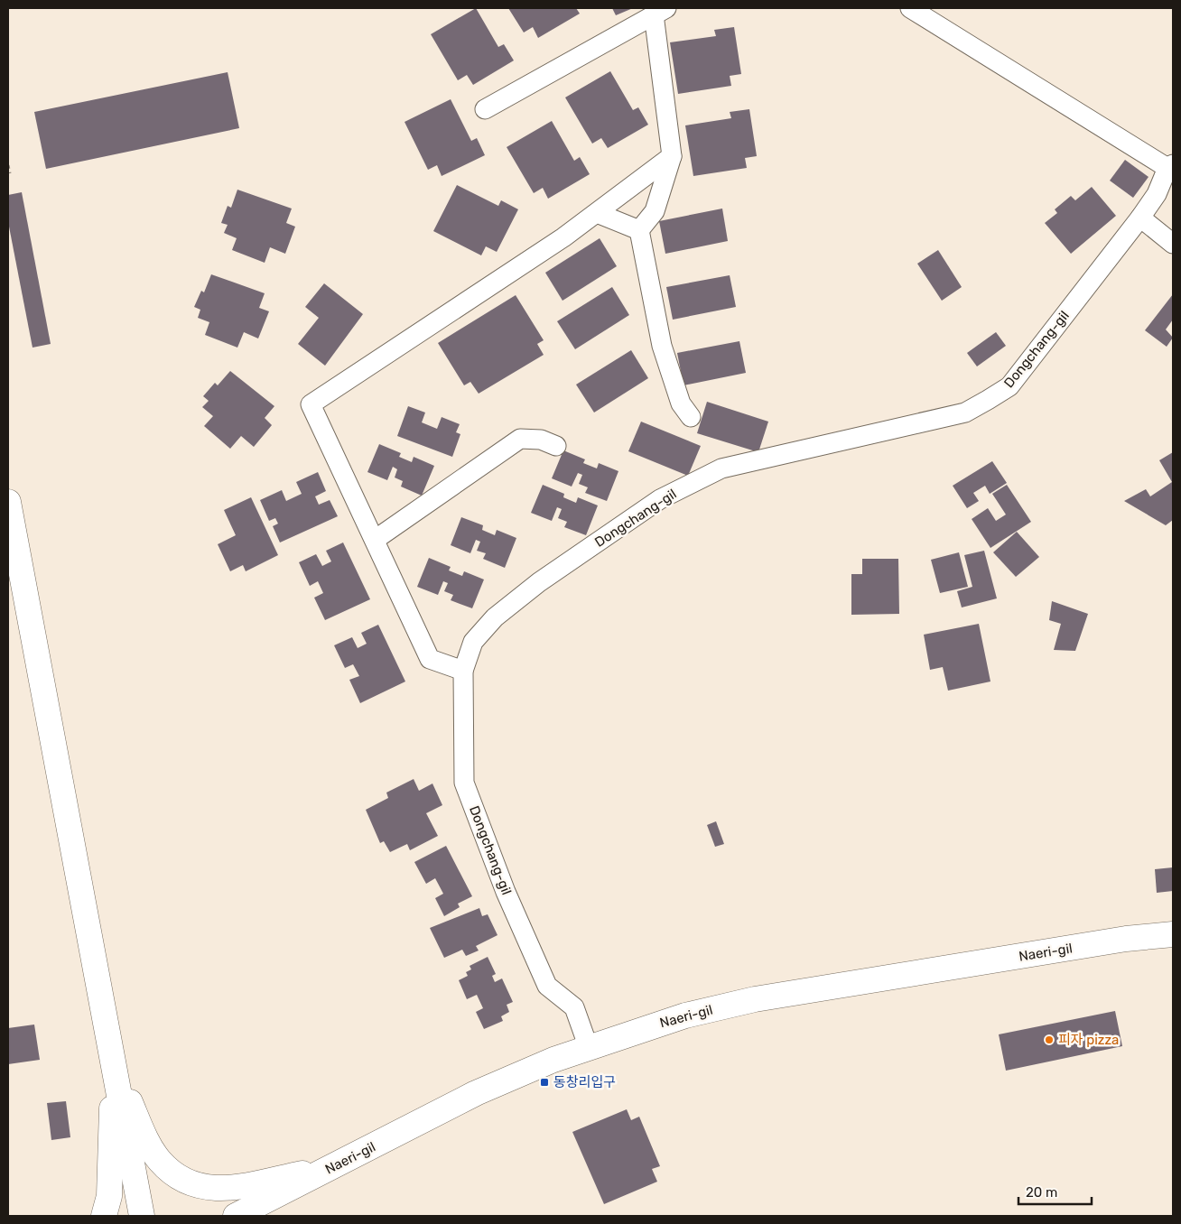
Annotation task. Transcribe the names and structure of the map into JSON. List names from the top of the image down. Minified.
{"streets":{"street":["Dongchang-gil","Naeri-gil"]},"crossings":[["Dongchang-gil","Naeri-gil"]],"places":{"other":["피자 pizza"],"transit":["동창리입구"]},"scale_bar":"20 m"}
